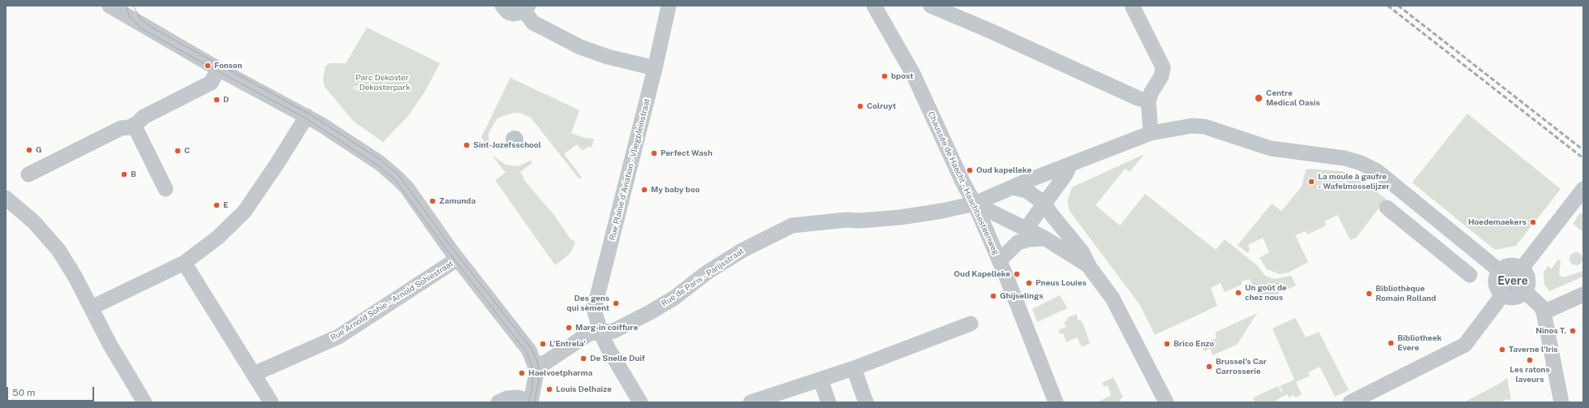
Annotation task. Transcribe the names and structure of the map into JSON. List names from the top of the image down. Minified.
{"streets":{"street":["Rue Plaine d'Aviation - Vliegpleinstraat","Chaussée de Haecht - Haachtsesteenweg","Rue de Paris - Parijsstraat","Rue Arnold Sohie - Arnold Sohiestraat"]},"crossings":[["Rue Plaine d'Aviation - Vliegpleinstraat","Rue de Paris - Parijsstraat"],["Chaussée de Haecht - Haachtsesteenweg","Rue de Paris - Parijsstraat"]],"districts":["Evere"],"parks":["Parc Dekoster - Dekosterpark"],"places":["Fonson","bpost","Centre Medical Oasis","D","Colruyt","Sint-Jozefsschool","G","C","Perfect Wash","Oud kapelleke","B","La moule à gaufre - Wafelmosselijzer","My baby boo","Zamunda","E","Hoedemaekers","Oud Kapelleke","Pneus Louies","Un goût de chez nous","Bibliothèque Romain Rolland","Ghijselings","Des gens qui sèment","Marg-in coiffure","Ninos T.","Bibliotheek Evere","L’Entrela’","Brico Enzo","Taverne l'Iris","De Snelle Duif","Les ratons laveurs","Brussel's Car Carrosserie","Haelvoetpharma","Louis Delhaize"],"scale_bar":"50 m"}
